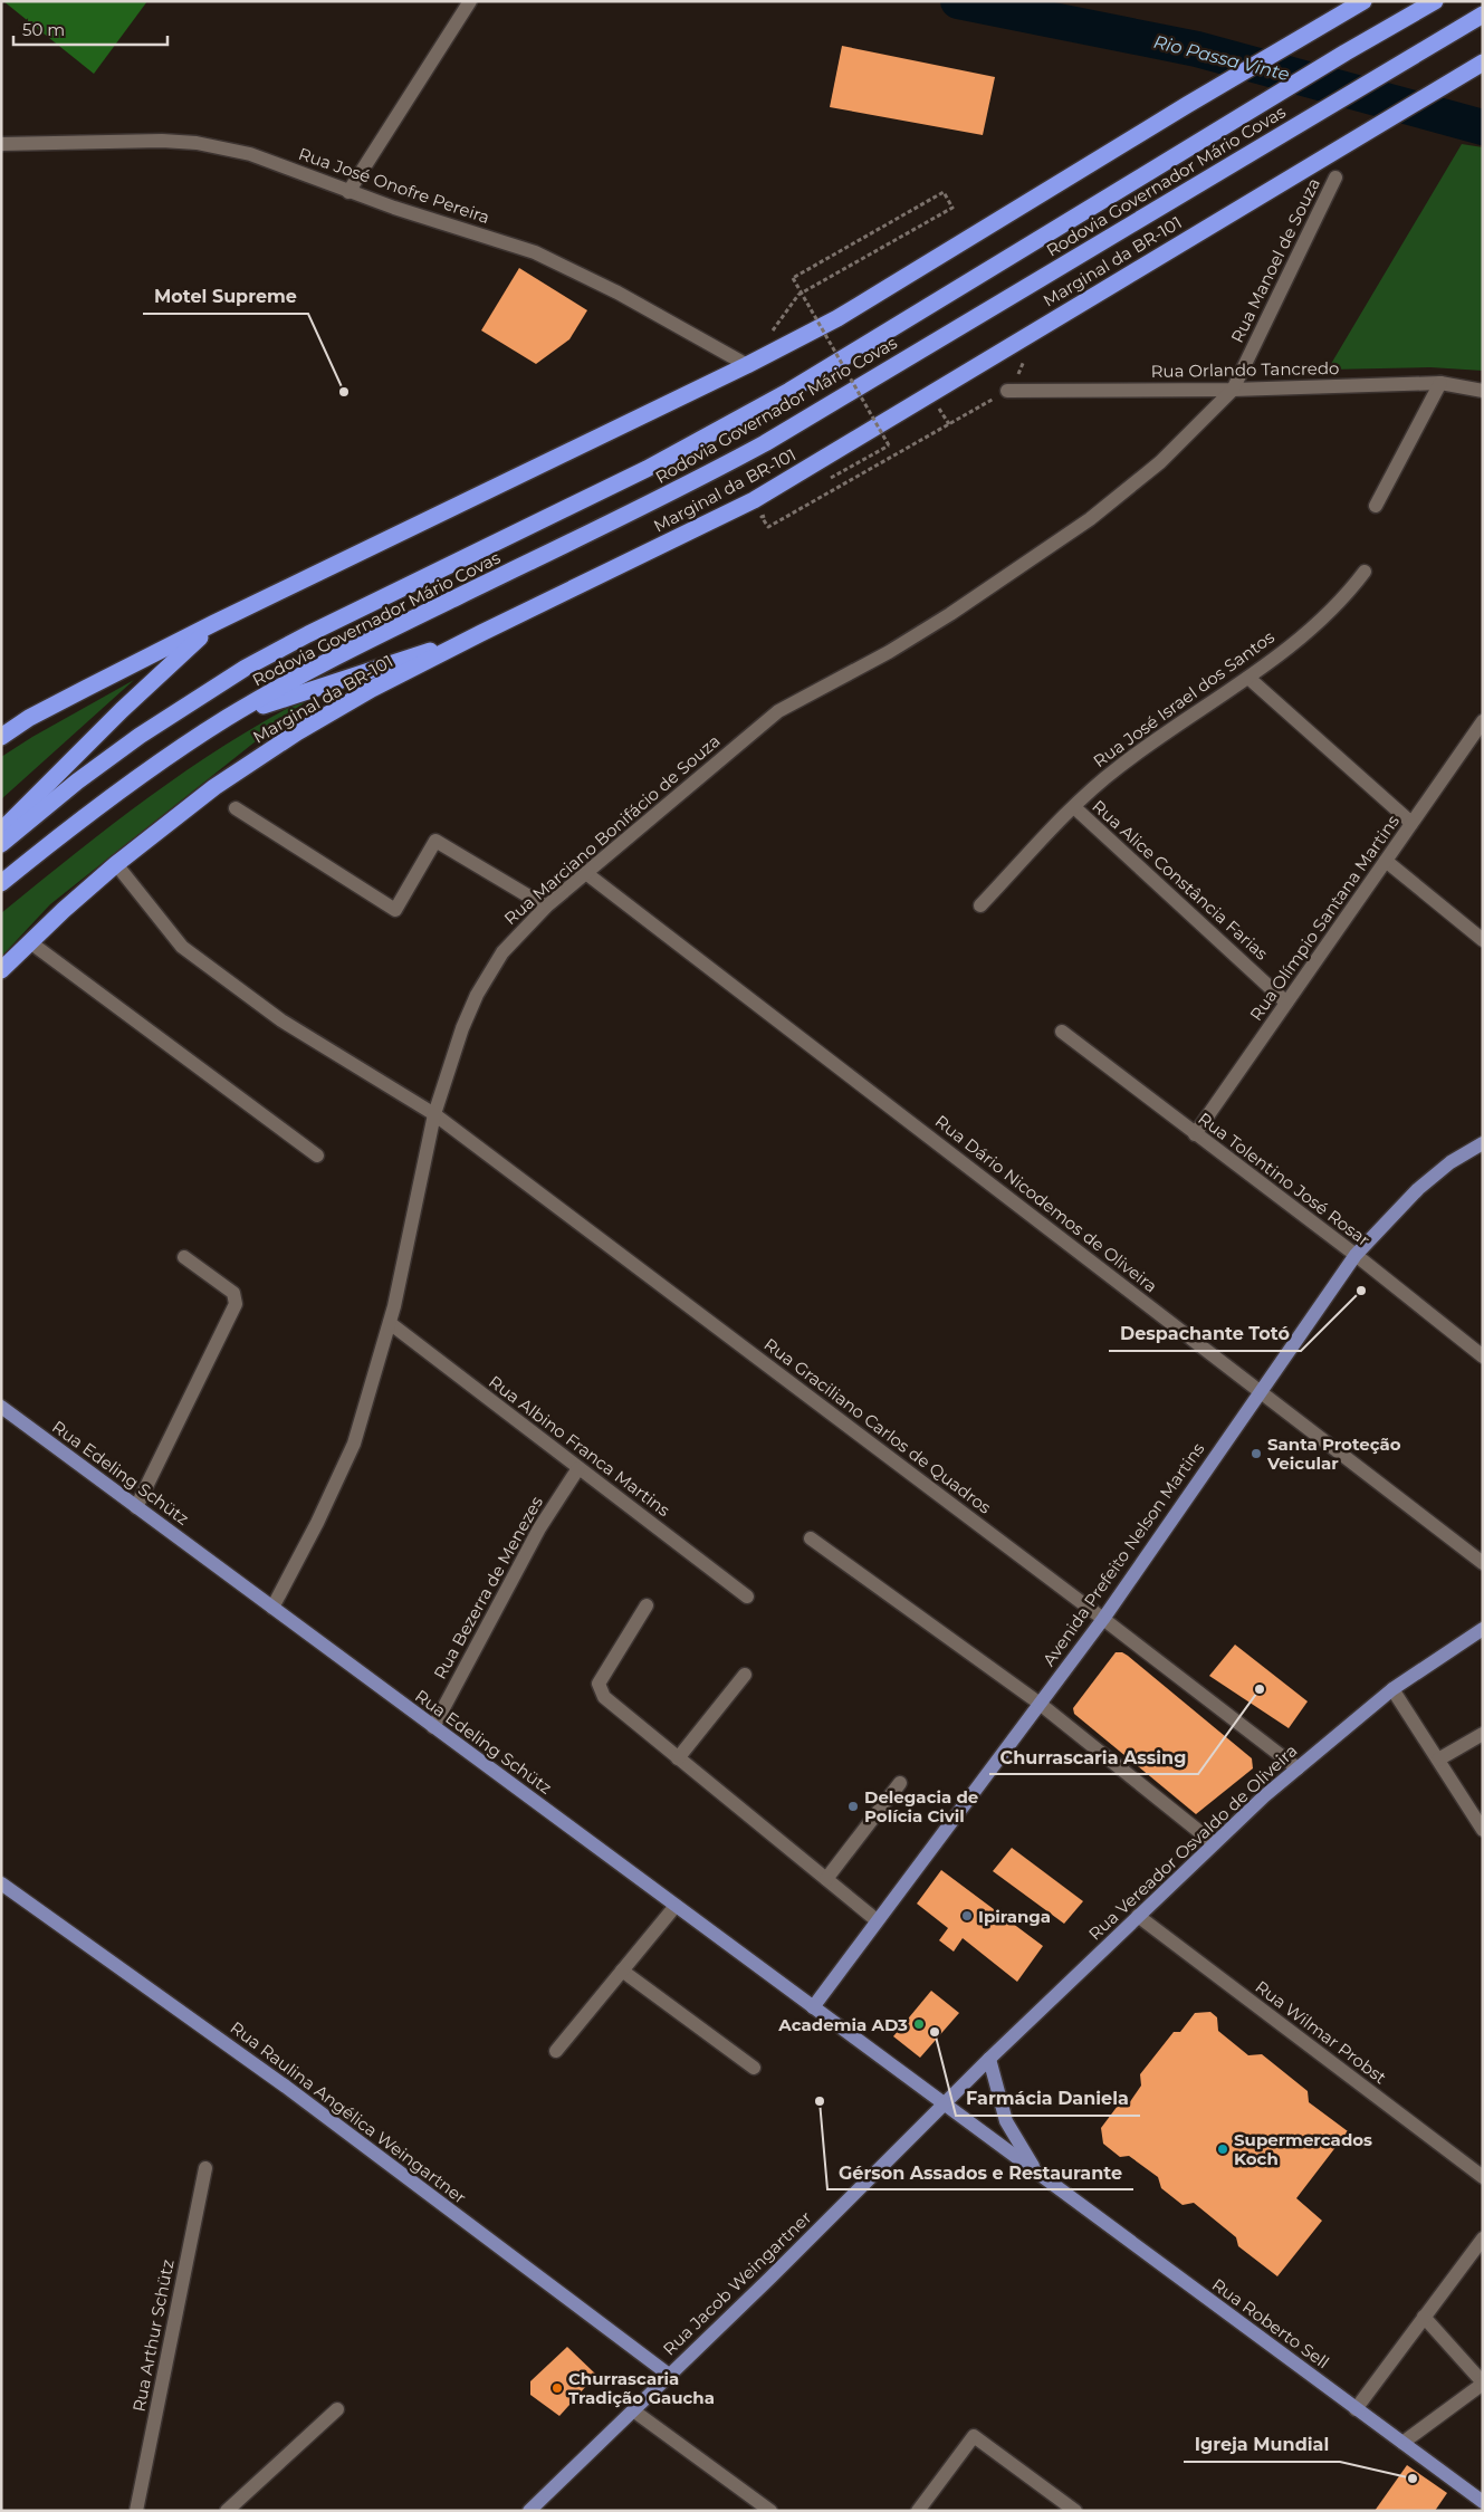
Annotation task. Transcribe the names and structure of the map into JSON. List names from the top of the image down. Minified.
{"streets":{"highway":["Rodovia Governador Mário Covas","Marginal da BR-101"],"main road":["Rua Edeling Schütz","Avenida Prefeito Nelson Martins","Rua Vereador Osvaldo de Oliveira","Rua Raulina Angélica Weingartner","Rua Jacob Weingartner","Rua Roberto Sell"],"street":["Rua José Onofre Pereira","Rua Manoel de Souza","Rua Orlando Tancredo","Rua José Israel dos Santos","Rua Marciano Bonifácio de Souza","Rua Alice Constância Farias","Rua Olímpio Santana Martins","Rua Tolentino José Rosar","Rua Dário Nicodemos de Oliveira","Rua Graciliano Carlos de Quadros","Rua Albino Franca Martins","Rua Bezerra de Menezes","Rua Wilmar Probst","Rua Arthur Schütz"]},"crossings":[["Rua Manoel de Souza","Rua Orlando Tancredo"],["Rua Manoel de Souza","Rua Marciano Bonifácio de Souza"],["Marginal da BR-101","Rua Graciliano Carlos de Quadros"],["Rua Orlando Tancredo","Rua Marciano Bonifácio de Souza"],["Rua José Israel dos Santos","Rua Alice Constância Farias"],["Rua Marciano Bonifácio de Souza","Rua Dário Nicodemos de Oliveira"],["Rua Marciano Bonifácio de Souza","Rua Graciliano Carlos de Quadros"],["Rua Marciano Bonifácio de Souza","Rua Albino Franca Martins"],["Rua Marciano Bonifácio de Souza","Rua Edeling Schütz"],["Rua Alice Constância Farias","Rua Olímpio Santana Martins"],["Rua Olímpio Santana Martins","Rua Tolentino José Rosar"],["Rua Tolentino José Rosar","Avenida Prefeito Nelson Martins"],["Rua Dário Nicodemos de Oliveira","Avenida Prefeito Nelson Martins"],["Rua Graciliano Carlos de Quadros","Avenida Prefeito Nelson Martins"],["Rua Graciliano Carlos de Quadros","Rua Vereador Osvaldo de Oliveira"],["Rua Albino Franca Martins","Rua Bezerra de Menezes"],["Rua Edeling Schütz","Avenida Prefeito Nelson Martins"],["Rua Edeling Schütz","Rua Bezerra de Menezes"],["Rua Edeling Schütz","Rua Vereador Osvaldo de Oliveira"],["Rua Edeling Schütz","Rua Jacob Weingartner"],["Rua Edeling Schütz","Rua Roberto Sell"],["Rua Vereador Osvaldo de Oliveira","Rua Wilmar Probst"],["Rua Vereador Osvaldo de Oliveira","Rua Jacob Weingartner"],["Rua Vereador Osvaldo de Oliveira","Rua Roberto Sell"],["Rua Raulina Angélica Weingartner","Rua Jacob Weingartner"],["Rua Jacob Weingartner","Rua Roberto Sell"]],"water":["Rio Passa Vinte"],"places":["Motel Supreme","Despachante Totó","Santa Proteção Veicular","Churrascaria Assing","Delegacia de Polícia Civil","Ipiranga","Academia AD3","Farmácia Daniela","Gérson Assados e Restaurante","Supermercados Koch","Churrascaria Tradição Gaucha","Igreja Mundial"],"scale_bar":"50 m"}
